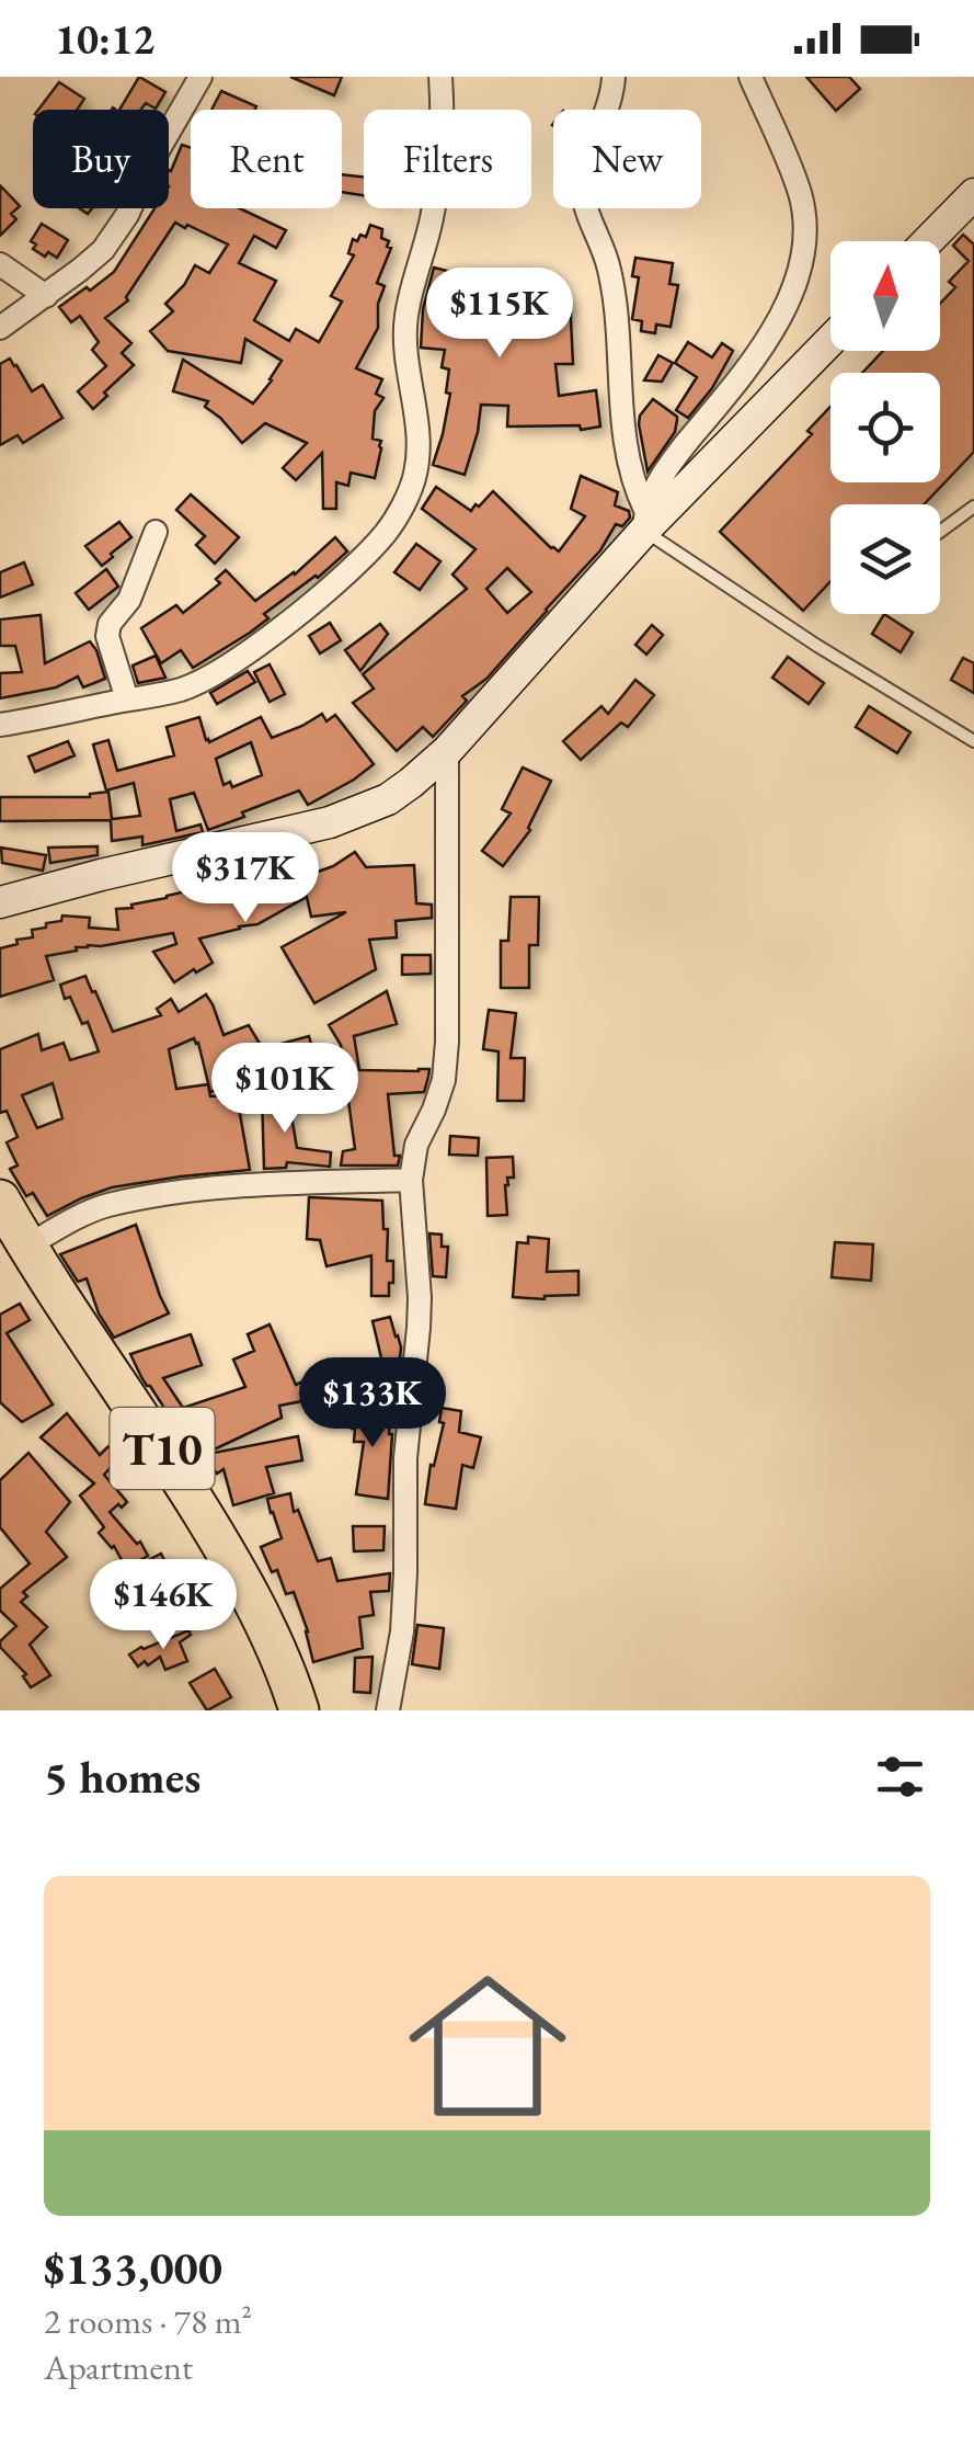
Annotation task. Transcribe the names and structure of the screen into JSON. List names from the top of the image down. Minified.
{"streets":{"highway":["T10"]},"north":"top","page":{"status":"10:12","chip":["Buy","Rent","Filters","New"],"price":["$115K","$317K","$101K","$133K","$146K"],"heading":"5 homes","list":[{"name":"$133,000","note":"2 rooms · 78 m² · Apartment"}]}}
